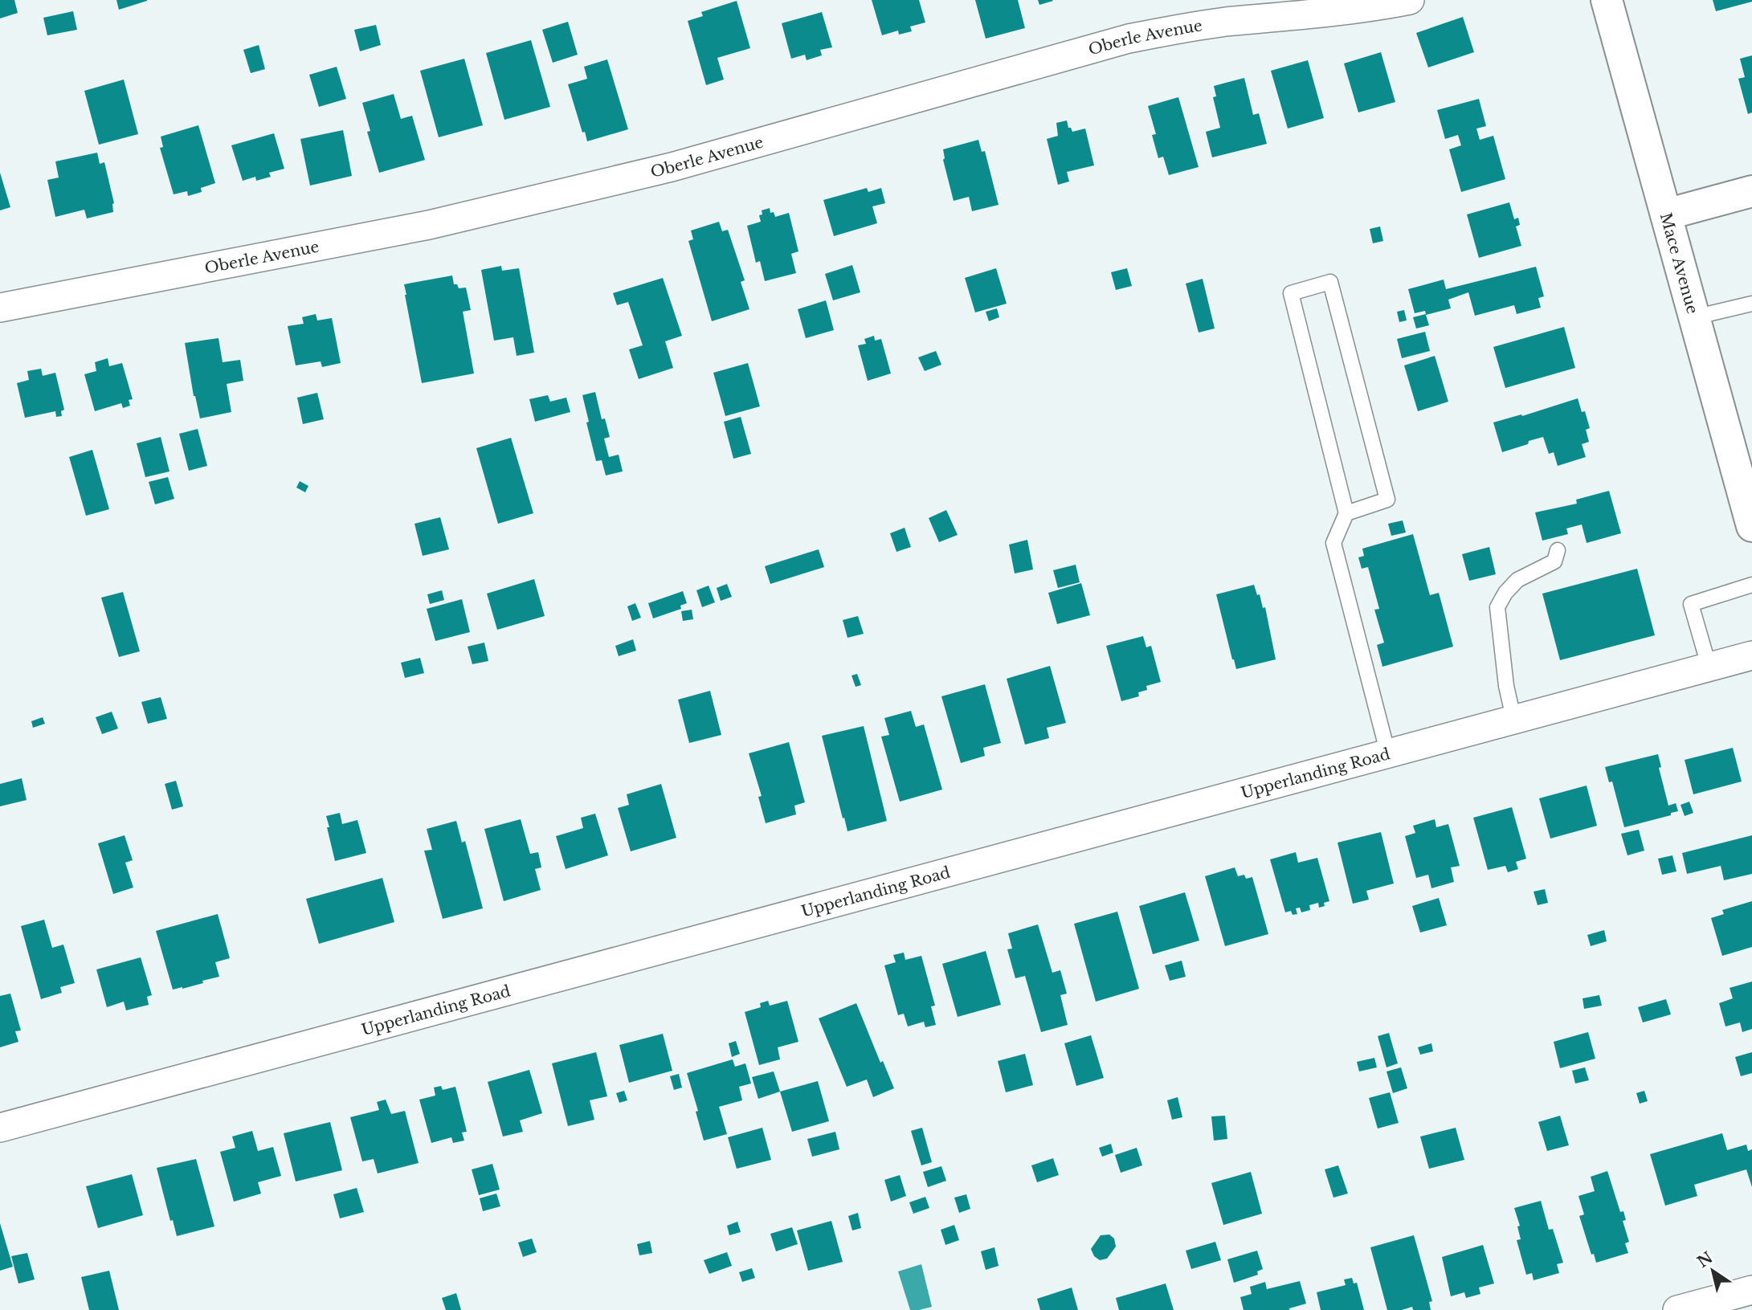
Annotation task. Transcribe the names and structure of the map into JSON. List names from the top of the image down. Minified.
{"streets":{"main road":["Mace Avenue"],"street":["Oberle Avenue","Upperlanding Road"]},"north":"top left"}
